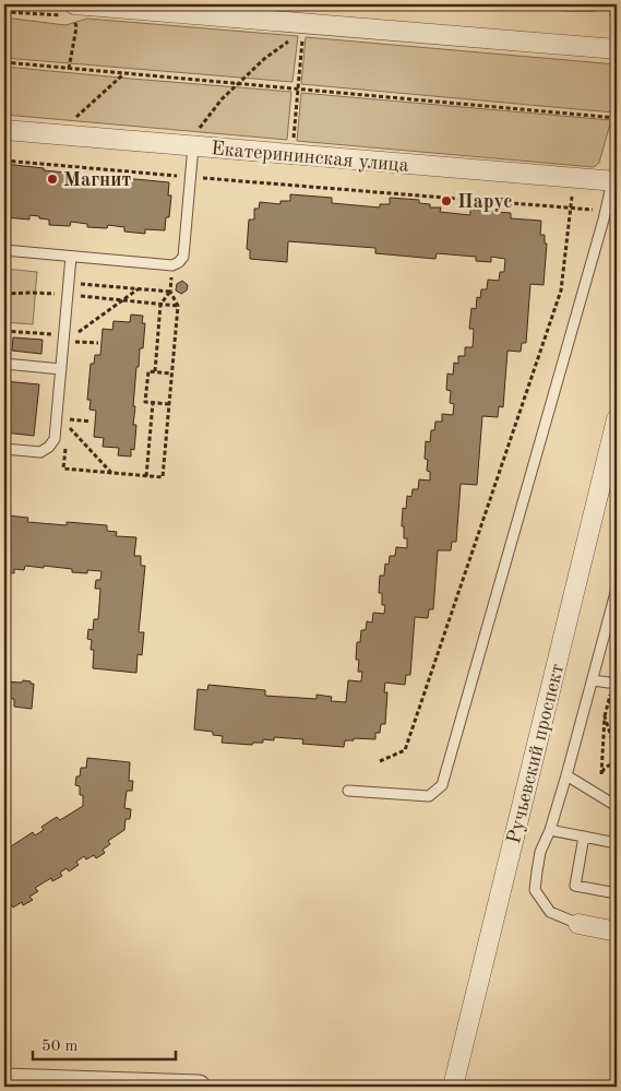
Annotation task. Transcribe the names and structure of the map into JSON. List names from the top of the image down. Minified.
{"streets":{"street":["Екатерининская улица","Ручьевский проспект"]},"places":["Магнит","Парус"],"scale_bar":"50 m"}
